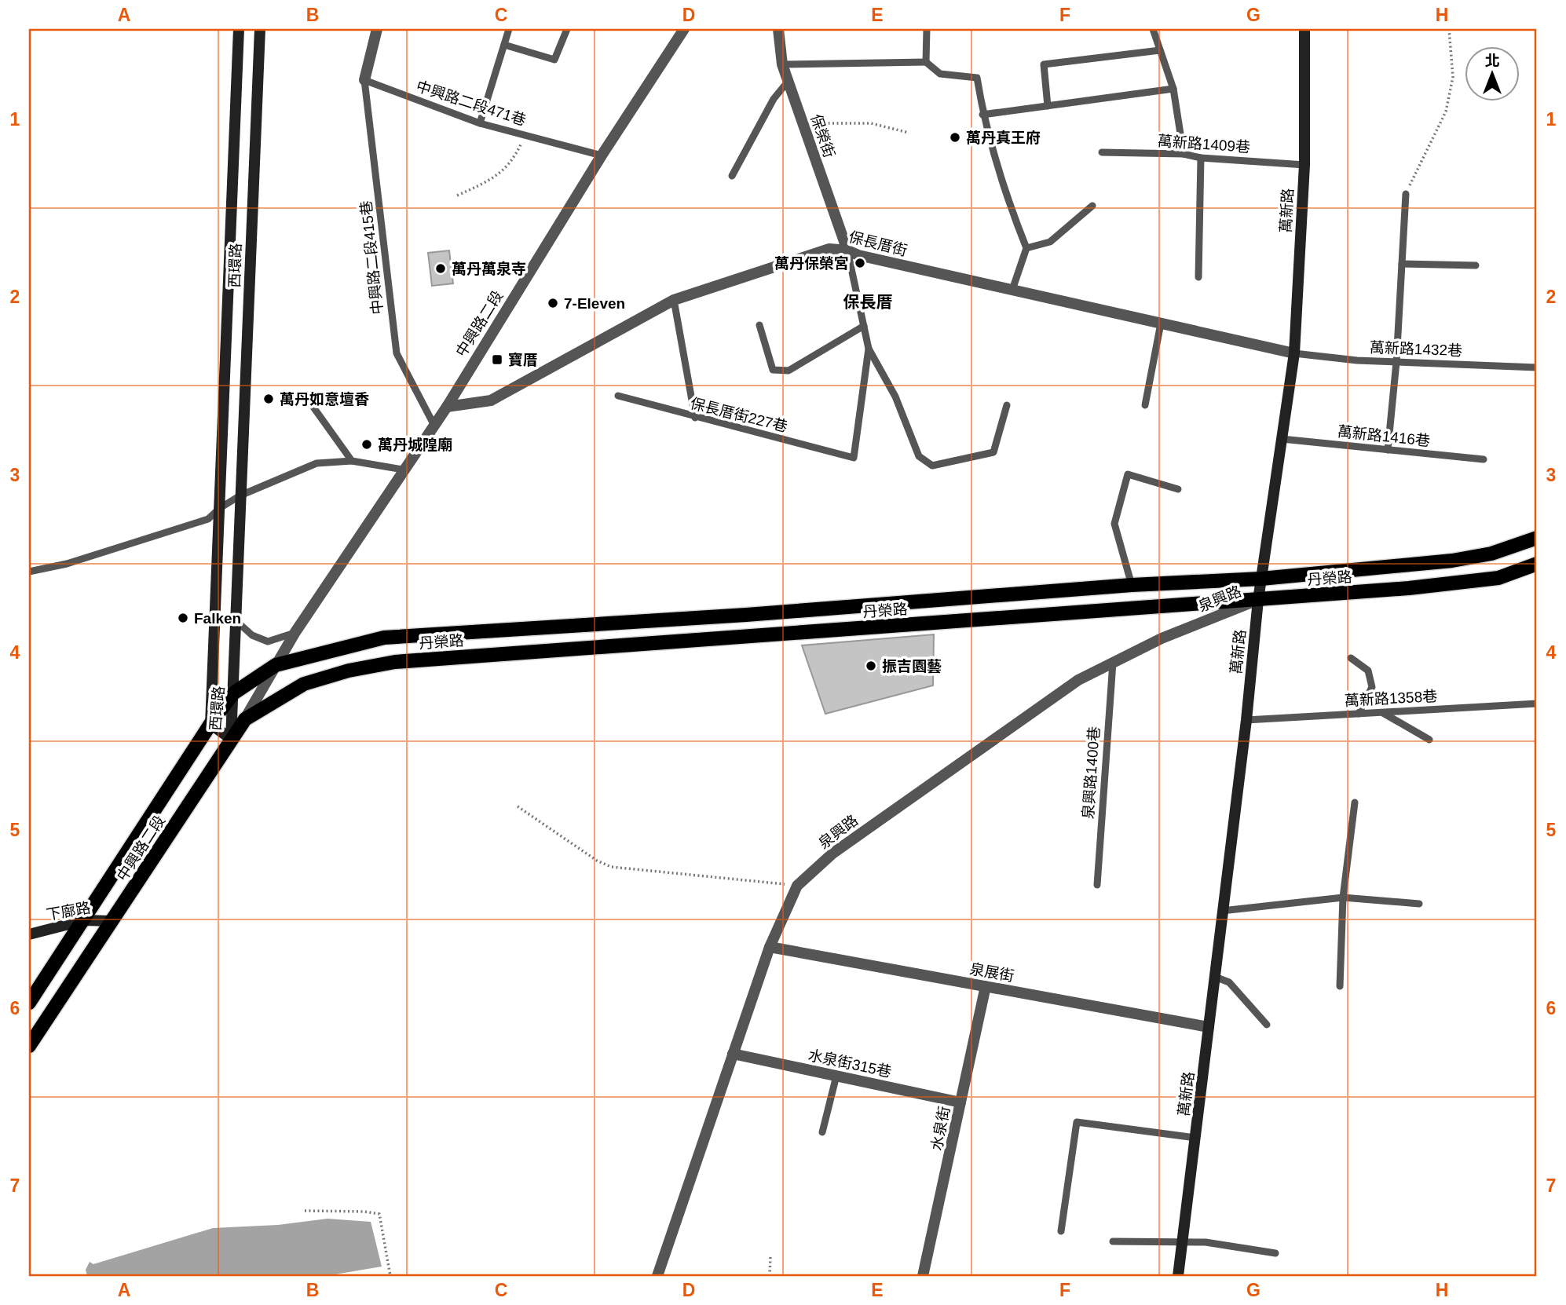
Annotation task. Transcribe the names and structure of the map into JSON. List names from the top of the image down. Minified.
{"streets":{"main road":["中興路二段","丹榮路"],"street":["保榮街","萬新路","保長厝街","西環路","泉興路","下廍路","泉展街","水泉街315巷","水泉街"],"lane":["中興路二段471巷","萬新路1409巷","中興路二段415巷","萬新路1432巷","保長厝街227巷","萬新路1416巷","萬新路1358巷","泉興路1400巷"]},"crossings":[["中興路二段471巷","中興路二段415巷"],["中興路二段471巷","中興路二段"],["保榮街","保長厝街"],["萬新路1409巷","萬新路"],["萬新路","保長厝街"],["萬新路","萬新路1432巷"],["萬新路","萬新路1416巷"],["萬新路","丹榮路"],["萬新路","泉興路"],["萬新路","萬新路1358巷"],["萬新路","泉展街"],["保長厝街","中興路二段"],["保長厝街","萬新路1432巷"],["中興路二段415巷","中興路二段"],["西環路","中興路二段"],["中興路二段","丹榮路"],["中興路二段","下廍路"],["丹榮路","泉興路"],["泉興路","泉興路1400巷"],["泉興路","泉展街"],["泉興路","水泉街315巷"],["泉展街","水泉街"],["水泉街315巷","水泉街"]],"districts":["保長厝"],"places":{"other":["萬丹真王府","萬丹保榮宮","萬丹萬泉寺","7-Eleven","萬丹如意壇香","萬丹城隍廟","Falken","振吉園藝"],"transit":["寶厝"]},"north":"top","grid":{"columns":["A","B","C","D","E","F","G","H"],"rows":["1","2","3","4","5","6","7"]}}
